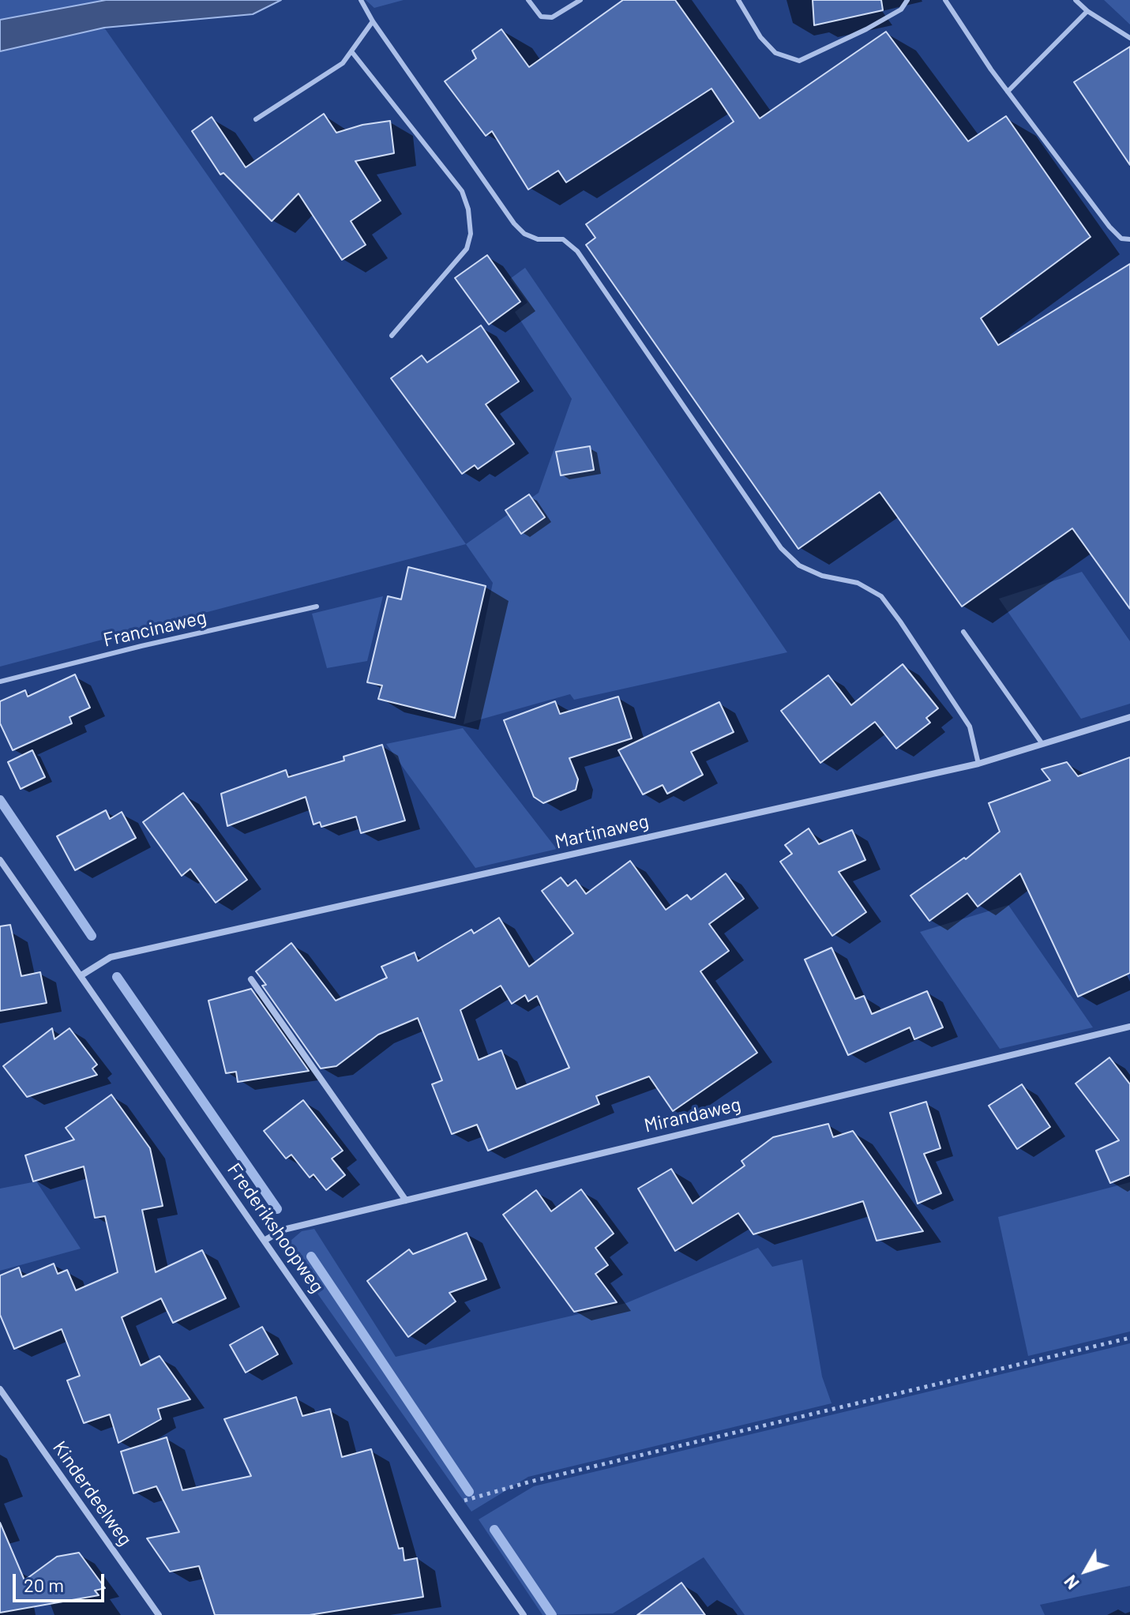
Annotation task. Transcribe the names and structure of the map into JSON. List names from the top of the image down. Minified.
{"streets":{"street":["Martinaweg","Mirandaweg","Frederikshoopweg","Kinderdeelweg"],"lane":["Francinaweg"]},"crossings":[["Martinaweg","Frederikshoopweg"],["Mirandaweg","Frederikshoopweg"]],"scale_bar":"20 m","north":"bottom left"}
